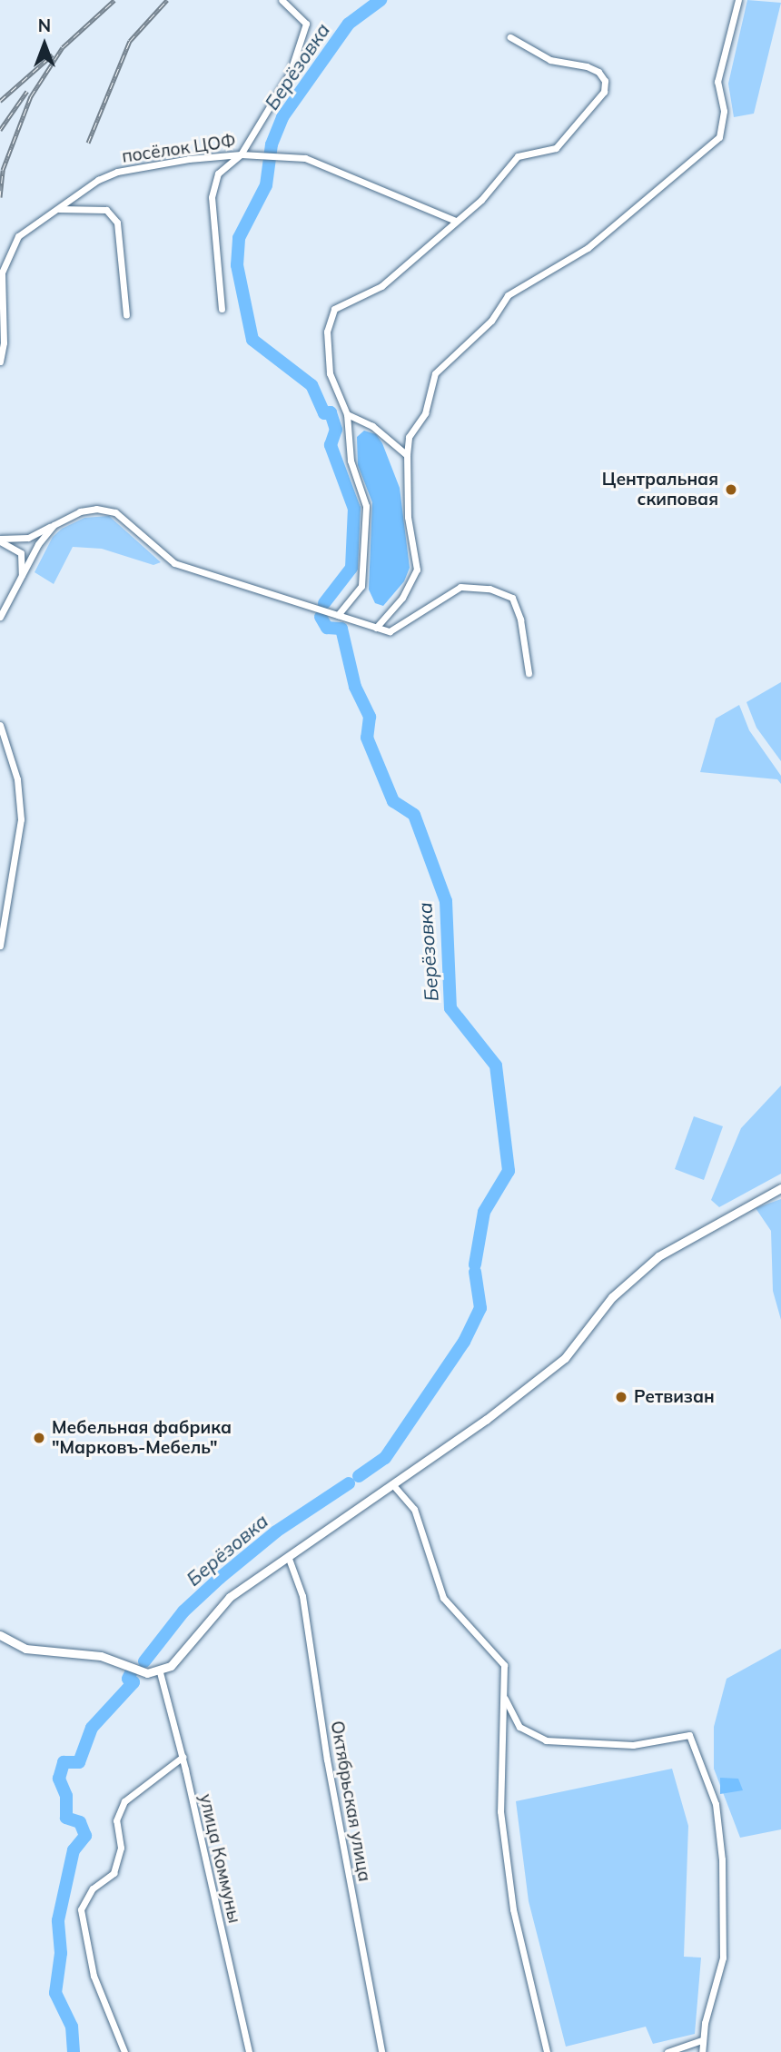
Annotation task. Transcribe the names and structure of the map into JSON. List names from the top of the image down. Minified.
{"streets":{"street":["посёлок ЦОФ","Октябрьская улица","улица Коммуны"]},"water":["Берёзовка"],"places":["Центральная скиповая","Ретвизан","Мебельная фабрика \"Марковъ-Мебель\""],"north":"top"}
